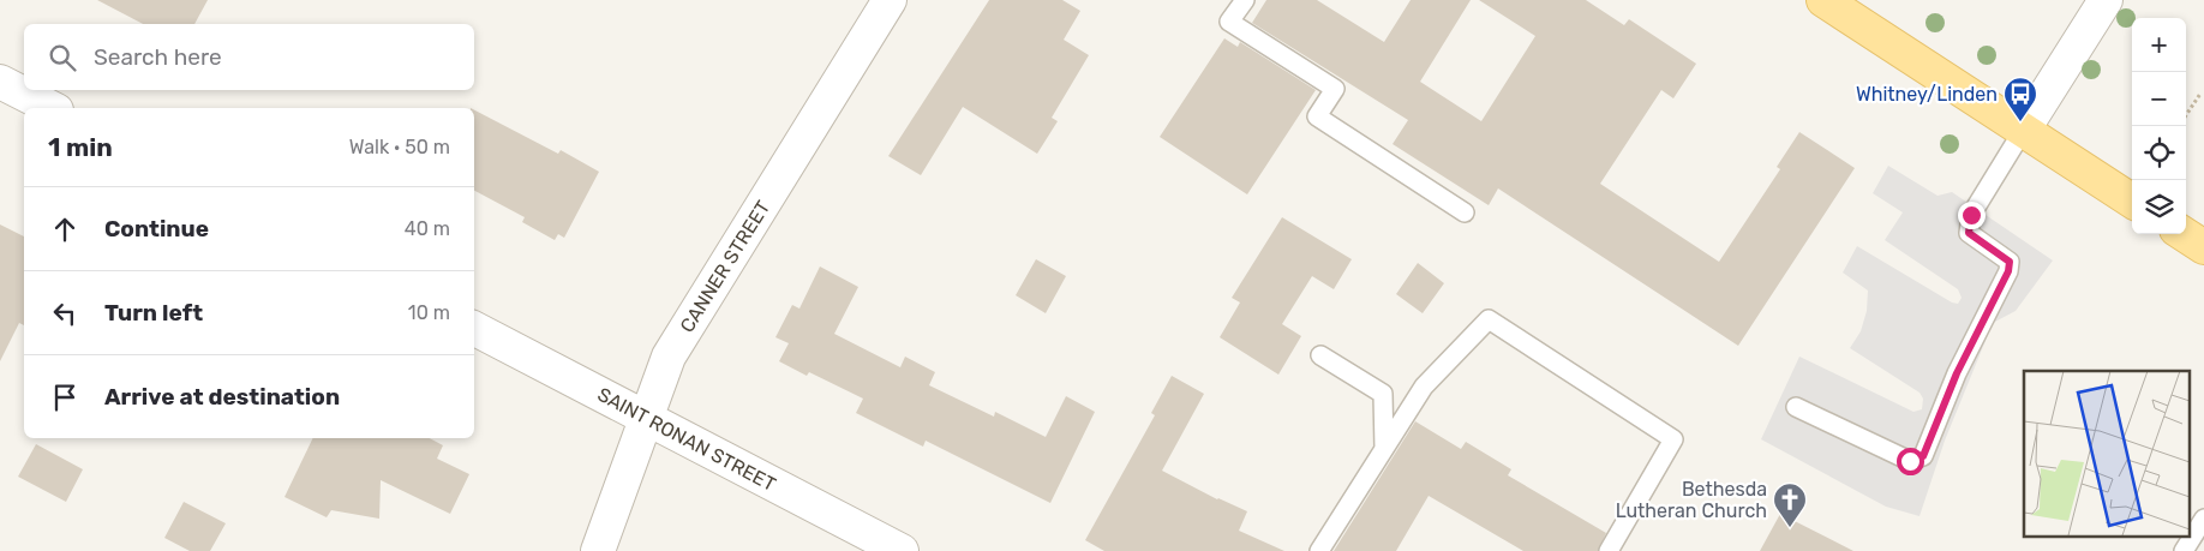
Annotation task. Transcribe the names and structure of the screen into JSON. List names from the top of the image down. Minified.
{"streets":{"street":["CANNER STREET","SAINT RONAN STREET"]},"crossings":[["CANNER STREET","SAINT RONAN STREET"]],"places":{"bus stop":["Whitney/Linden"],"church":["Bethesda Lutheran Church"]},"page":{"map_buttons":["+","−"],"search":"Search here","heading":["1 min","Walk · 50 m"],"list":[["Continue","40 m"],["Turn left","10 m"],"Arrive at destination"]}}
